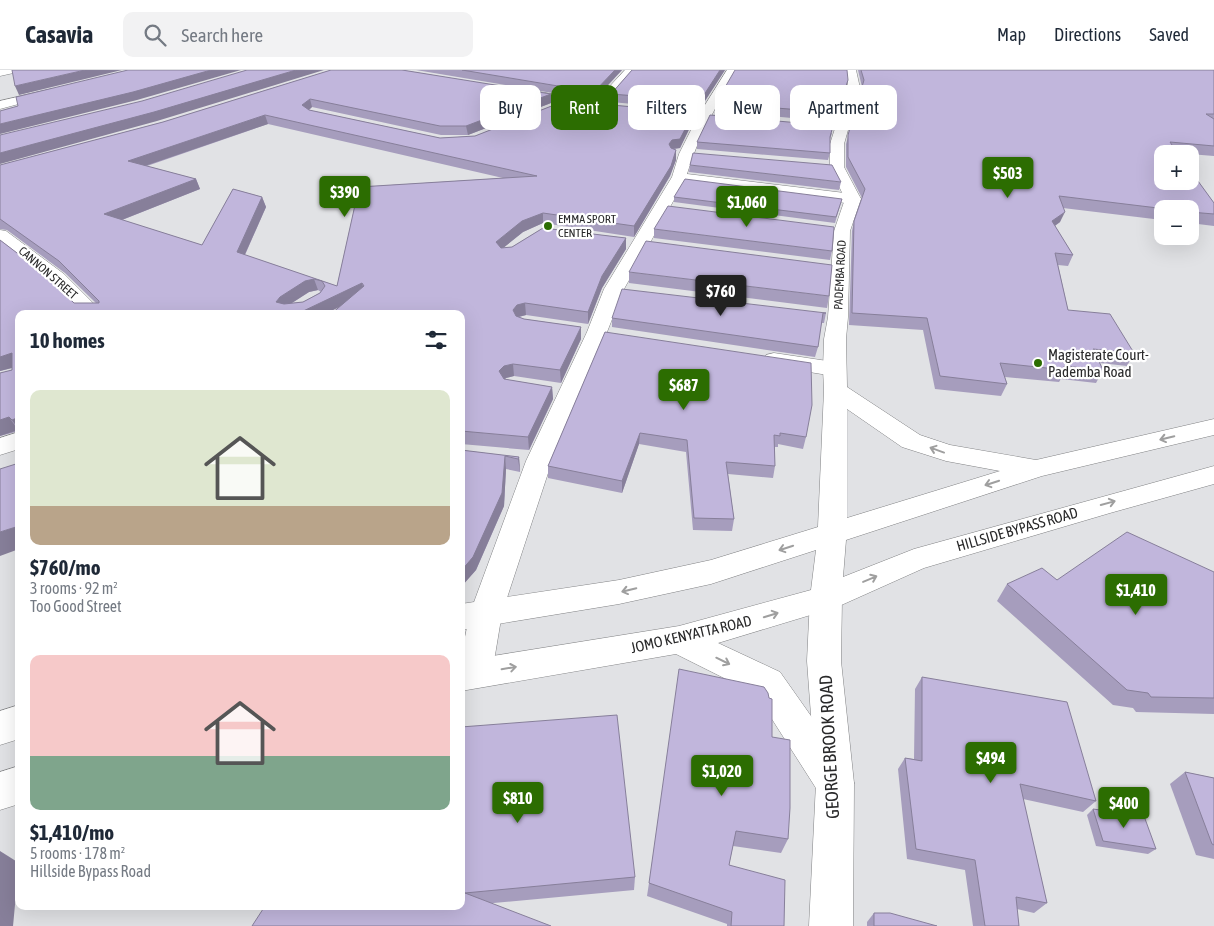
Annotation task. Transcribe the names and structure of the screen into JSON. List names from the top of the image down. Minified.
{"streets":{"street":["CANNON STREET","PADEMBA ROAD","HILLSIDE BYPASS ROAD","JOMO KENYATTA ROAD","GEORGE BROOK ROAD"]},"crossings":[["HILLSIDE BYPASS ROAD","JOMO KENYATTA ROAD"],["HILLSIDE BYPASS ROAD","GEORGE BROOK ROAD"],["JOMO KENYATTA ROAD","GEORGE BROOK ROAD"]],"places":["EMMA SPORT CENTER","Magisterate Court- Pademba Road"],"page":{"header":"Casavia","search":"Search here","nav":["Map","Directions","Saved"],"chip":["Buy","Rent","Filters","New","Apartment"],"map_buttons":["+","−"],"price":["$503","$390","$1,060","$760","$687","$1,410","$494","$1,020","$810","$400"],"heading":"10 homes","list":[{"name":"$760/mo","note":"3 rooms · 92 m² · Too Good Street"},{"name":"$1,410/mo","note":"5 rooms · 178 m² · Hillside Bypass Road"}]}}
